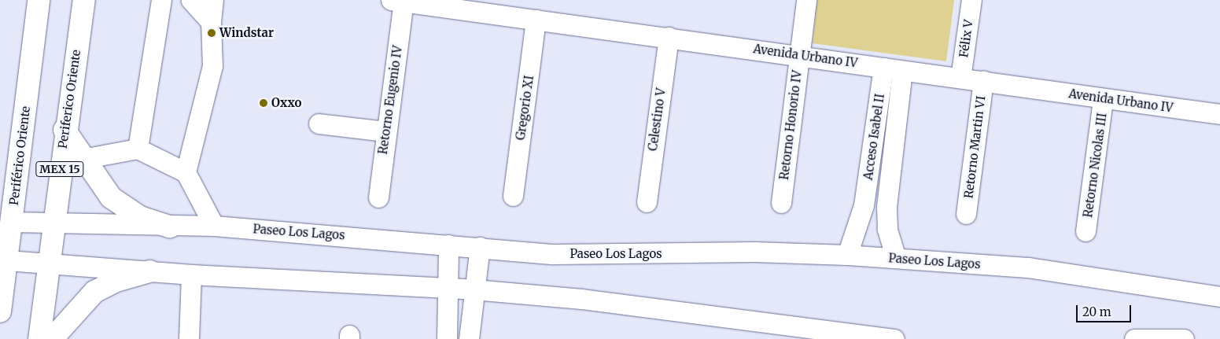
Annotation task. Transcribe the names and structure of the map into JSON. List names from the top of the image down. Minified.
{"streets":{"highway":["Periferico Oriente","Periférico Oriente","MEX 15"],"street":["Félix V","Avenida Urbano IV","Retorno Eugenio IV","Gregorio XI","Celestino V","Retorno Honorio IV","Acceso Isabel II","Retorno Martin VI","Retorno Nicolas III","Paseo Los Lagos"]},"crossings":[["Félix V","Avenida Urbano IV"],["Avenida Urbano IV","Retorno Eugenio IV"],["Avenida Urbano IV","Gregorio XI"],["Avenida Urbano IV","Celestino V"],["Avenida Urbano IV","Retorno Honorio IV"],["Avenida Urbano IV","Acceso Isabel II"],["Avenida Urbano IV","Retorno Martin VI"],["Avenida Urbano IV","Retorno Nicolas III"],["Periferico Oriente","Paseo Los Lagos"],["Acceso Isabel II","Paseo Los Lagos"],["Periférico Oriente","Paseo Los Lagos"]],"places":["Windstar","Oxxo"],"scale_bar":"20 m"}
